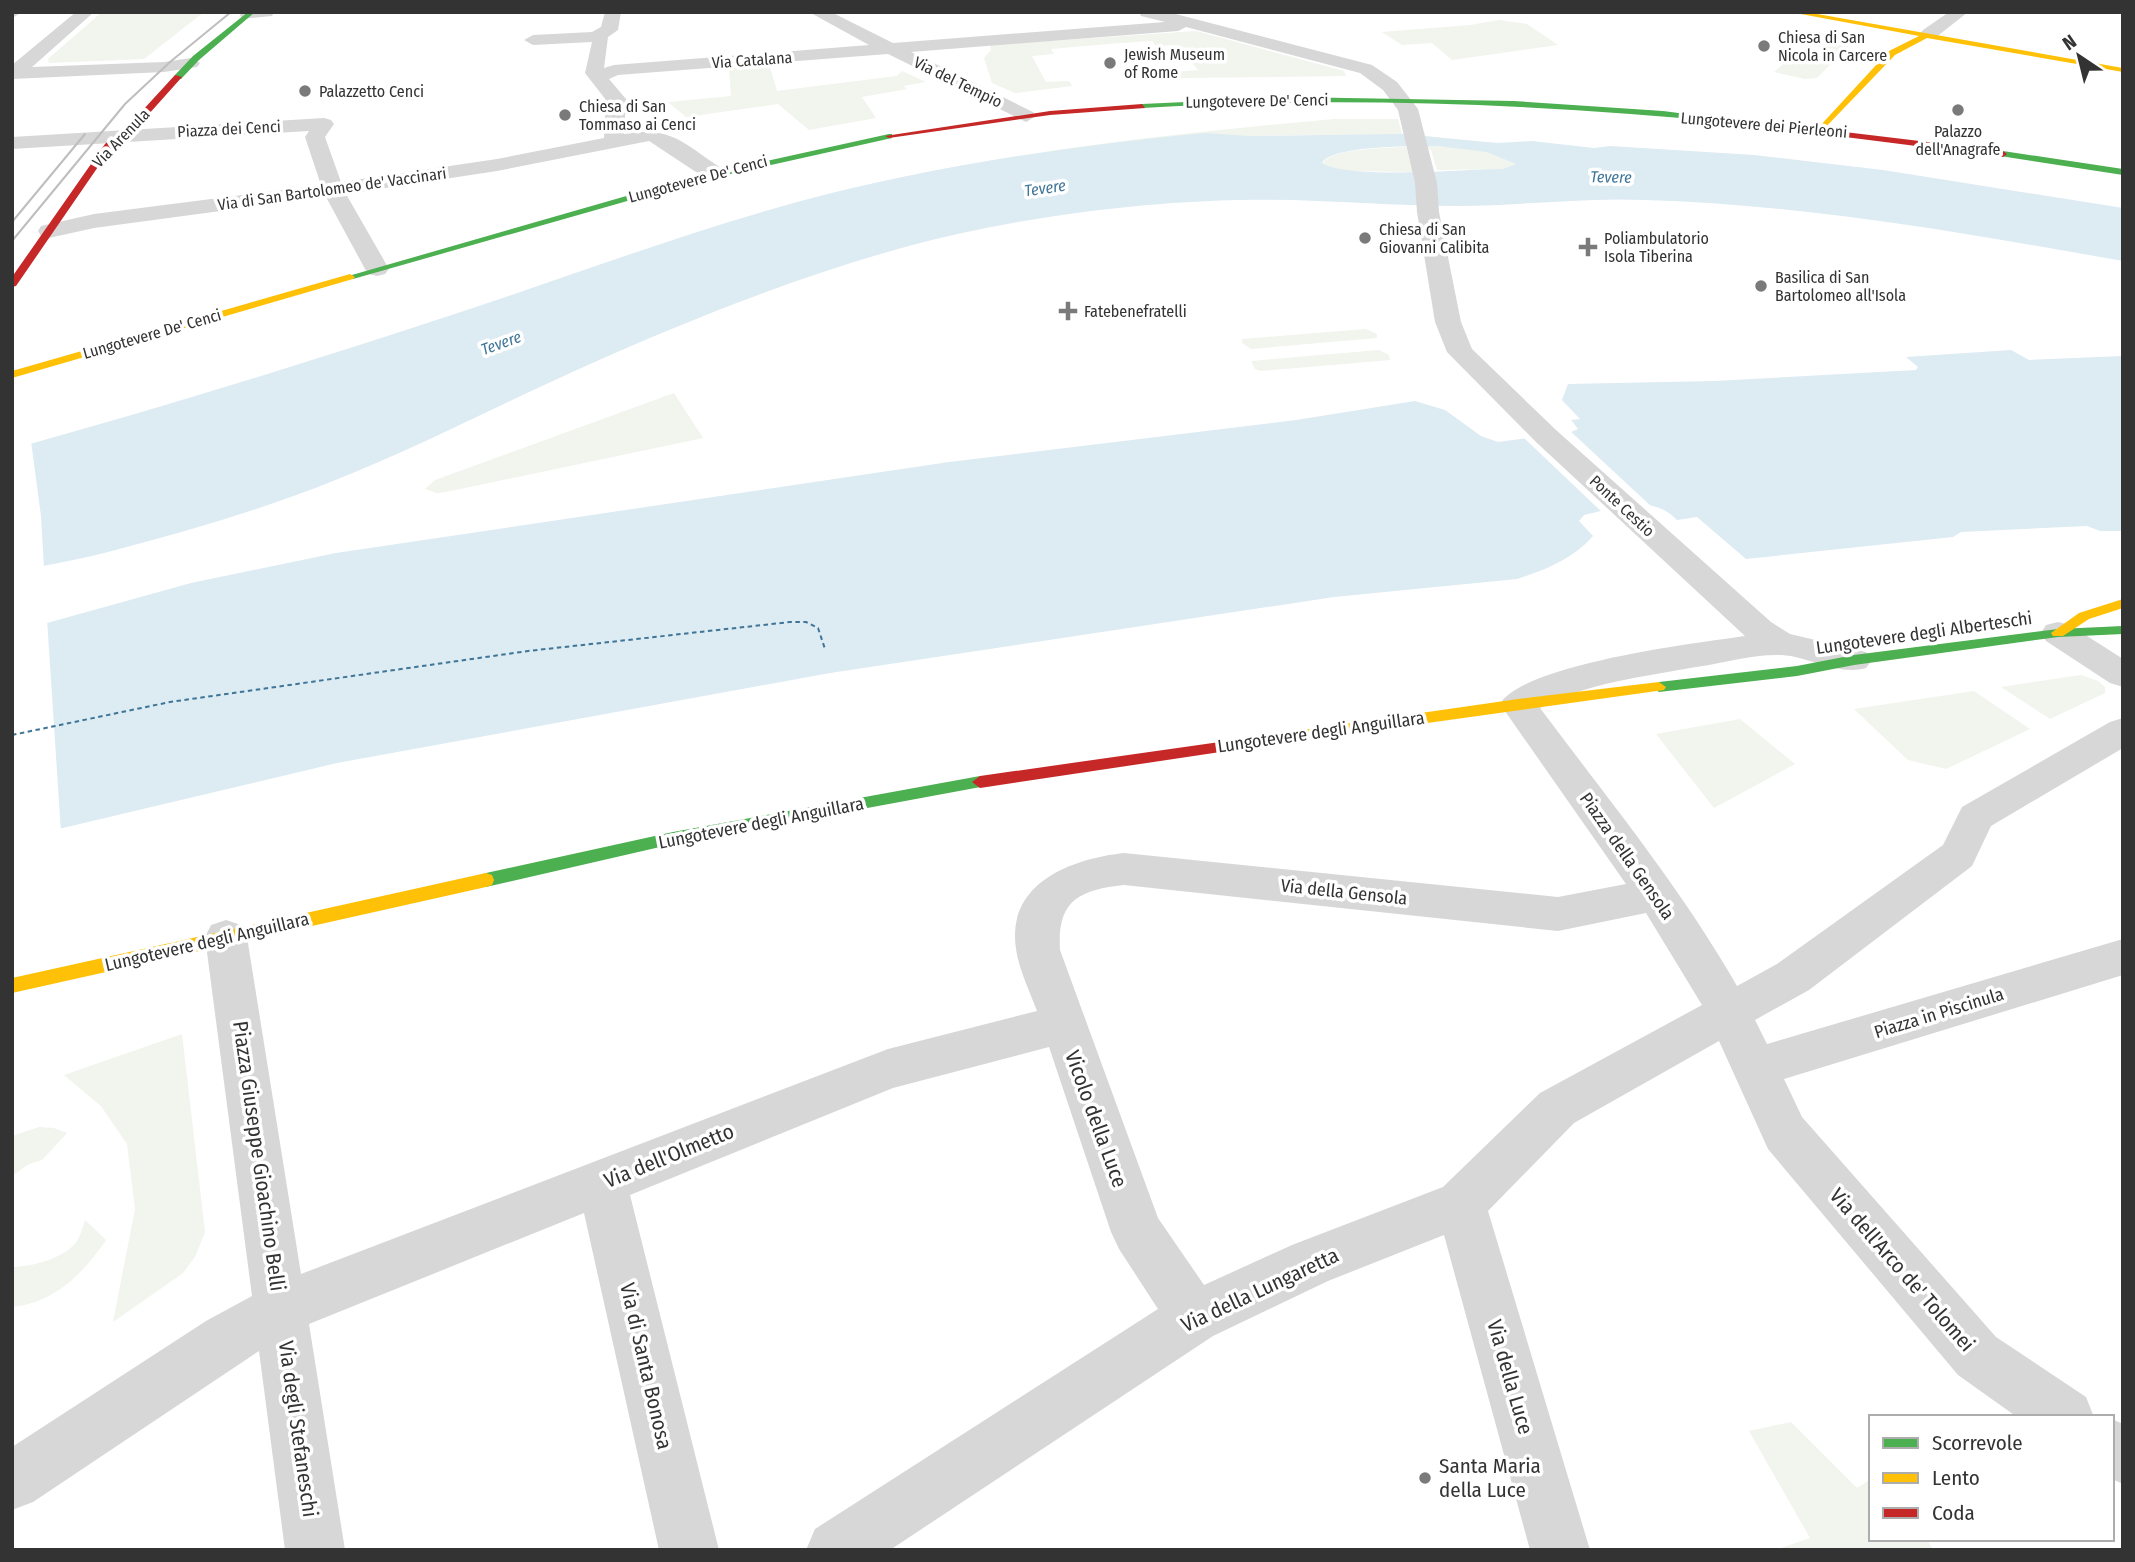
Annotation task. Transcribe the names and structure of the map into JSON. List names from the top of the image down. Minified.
{"streets":{"main road":["Lungotevere De' Cenci","Lungotevere dei Pierleoni","Via Arenula","Lungotevere degli Alberteschi","Lungotevere degli Anguillara"],"street":["Via Catalana","Via del Tempio","Piazza dei Cenci","Via di San Bartolomeo de' Vaccinari","Ponte Cestio","Piazza della Gensola","Via della Gensola","Piazza in Piscinula","Vicolo della Luce","Piazza Giuseppe Gioachino Belli","Via dell'Olmetto","Via dell'Arco de' Tolomei","Via della Lungaretta","Via di Santa Bonosa","Via della Luce","Via degli Stefaneschi"]},"crossings":[["Via Catalana","Via del Tempio"],["Via del Tempio","Lungotevere De' Cenci"],["Lungotevere De' Cenci","Lungotevere dei Pierleoni"],["Lungotevere De' Cenci","Via di San Bartolomeo de' Vaccinari"],["Lungotevere De' Cenci","Ponte Cestio"],["Lungotevere dei Pierleoni","Ponte Cestio"],["Piazza dei Cenci","Via Arenula"],["Piazza dei Cenci","Via di San Bartolomeo de' Vaccinari"],["Via Arenula","Via di San Bartolomeo de' Vaccinari"],["Ponte Cestio","Lungotevere degli Anguillara"],["Lungotevere degli Alberteschi","Lungotevere degli Anguillara"],["Lungotevere degli Anguillara","Piazza della Gensola"],["Lungotevere degli Anguillara","Piazza Giuseppe Gioachino Belli"],["Piazza della Gensola","Via della Gensola"],["Piazza della Gensola","Via della Lungaretta"],["Via della Gensola","Vicolo della Luce"],["Piazza in Piscinula","Via dell'Arco de' Tolomei"],["Vicolo della Luce","Via dell'Olmetto"],["Vicolo della Luce","Via della Lungaretta"],["Piazza Giuseppe Gioachino Belli","Via dell'Olmetto"],["Piazza Giuseppe Gioachino Belli","Via degli Stefaneschi"],["Via dell'Olmetto","Via di Santa Bonosa"],["Via dell'Olmetto","Via degli Stefaneschi"],["Via della Lungaretta","Via della Luce"]],"water":["Tevere"],"places":{"other":["Chiesa di San Nicola in Carcere","Jewish Museum of Rome","Palazzetto Cenci","Palazzo dell'Anagrafe","Chiesa di San Tommaso ai Cenci","Chiesa di San Giovanni Calibita","Basilica di San Bartolomeo all'Isola","Santa Maria della Luce"],"health":["Poliambulatorio Isola Tiberina","Fatebenefratelli"]},"legend":["Scorrevole","Lento","Coda"],"north":"top left"}
